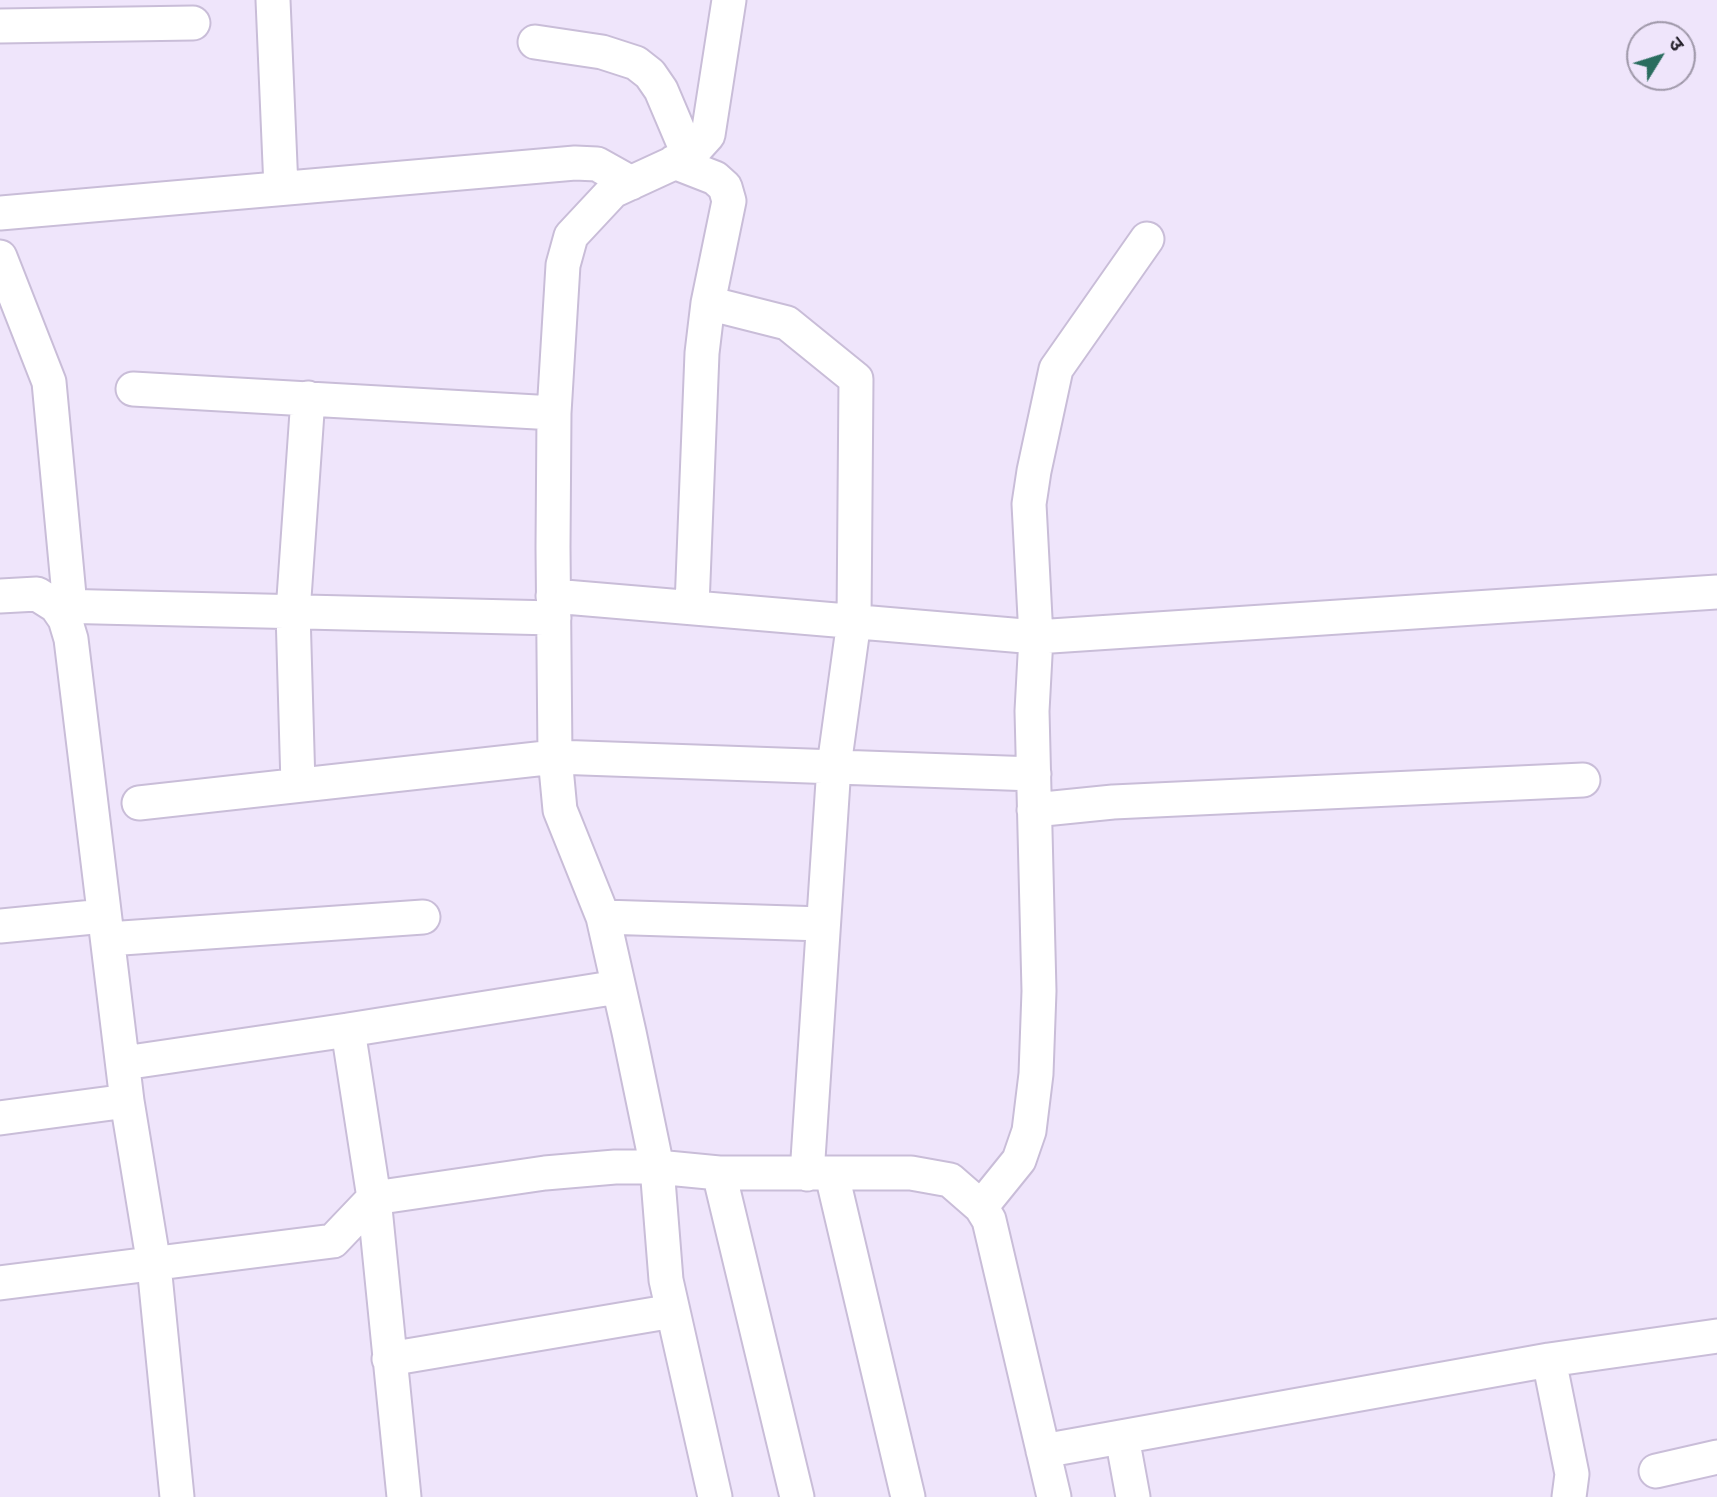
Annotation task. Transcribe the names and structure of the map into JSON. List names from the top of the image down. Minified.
{"north":"top right"}
